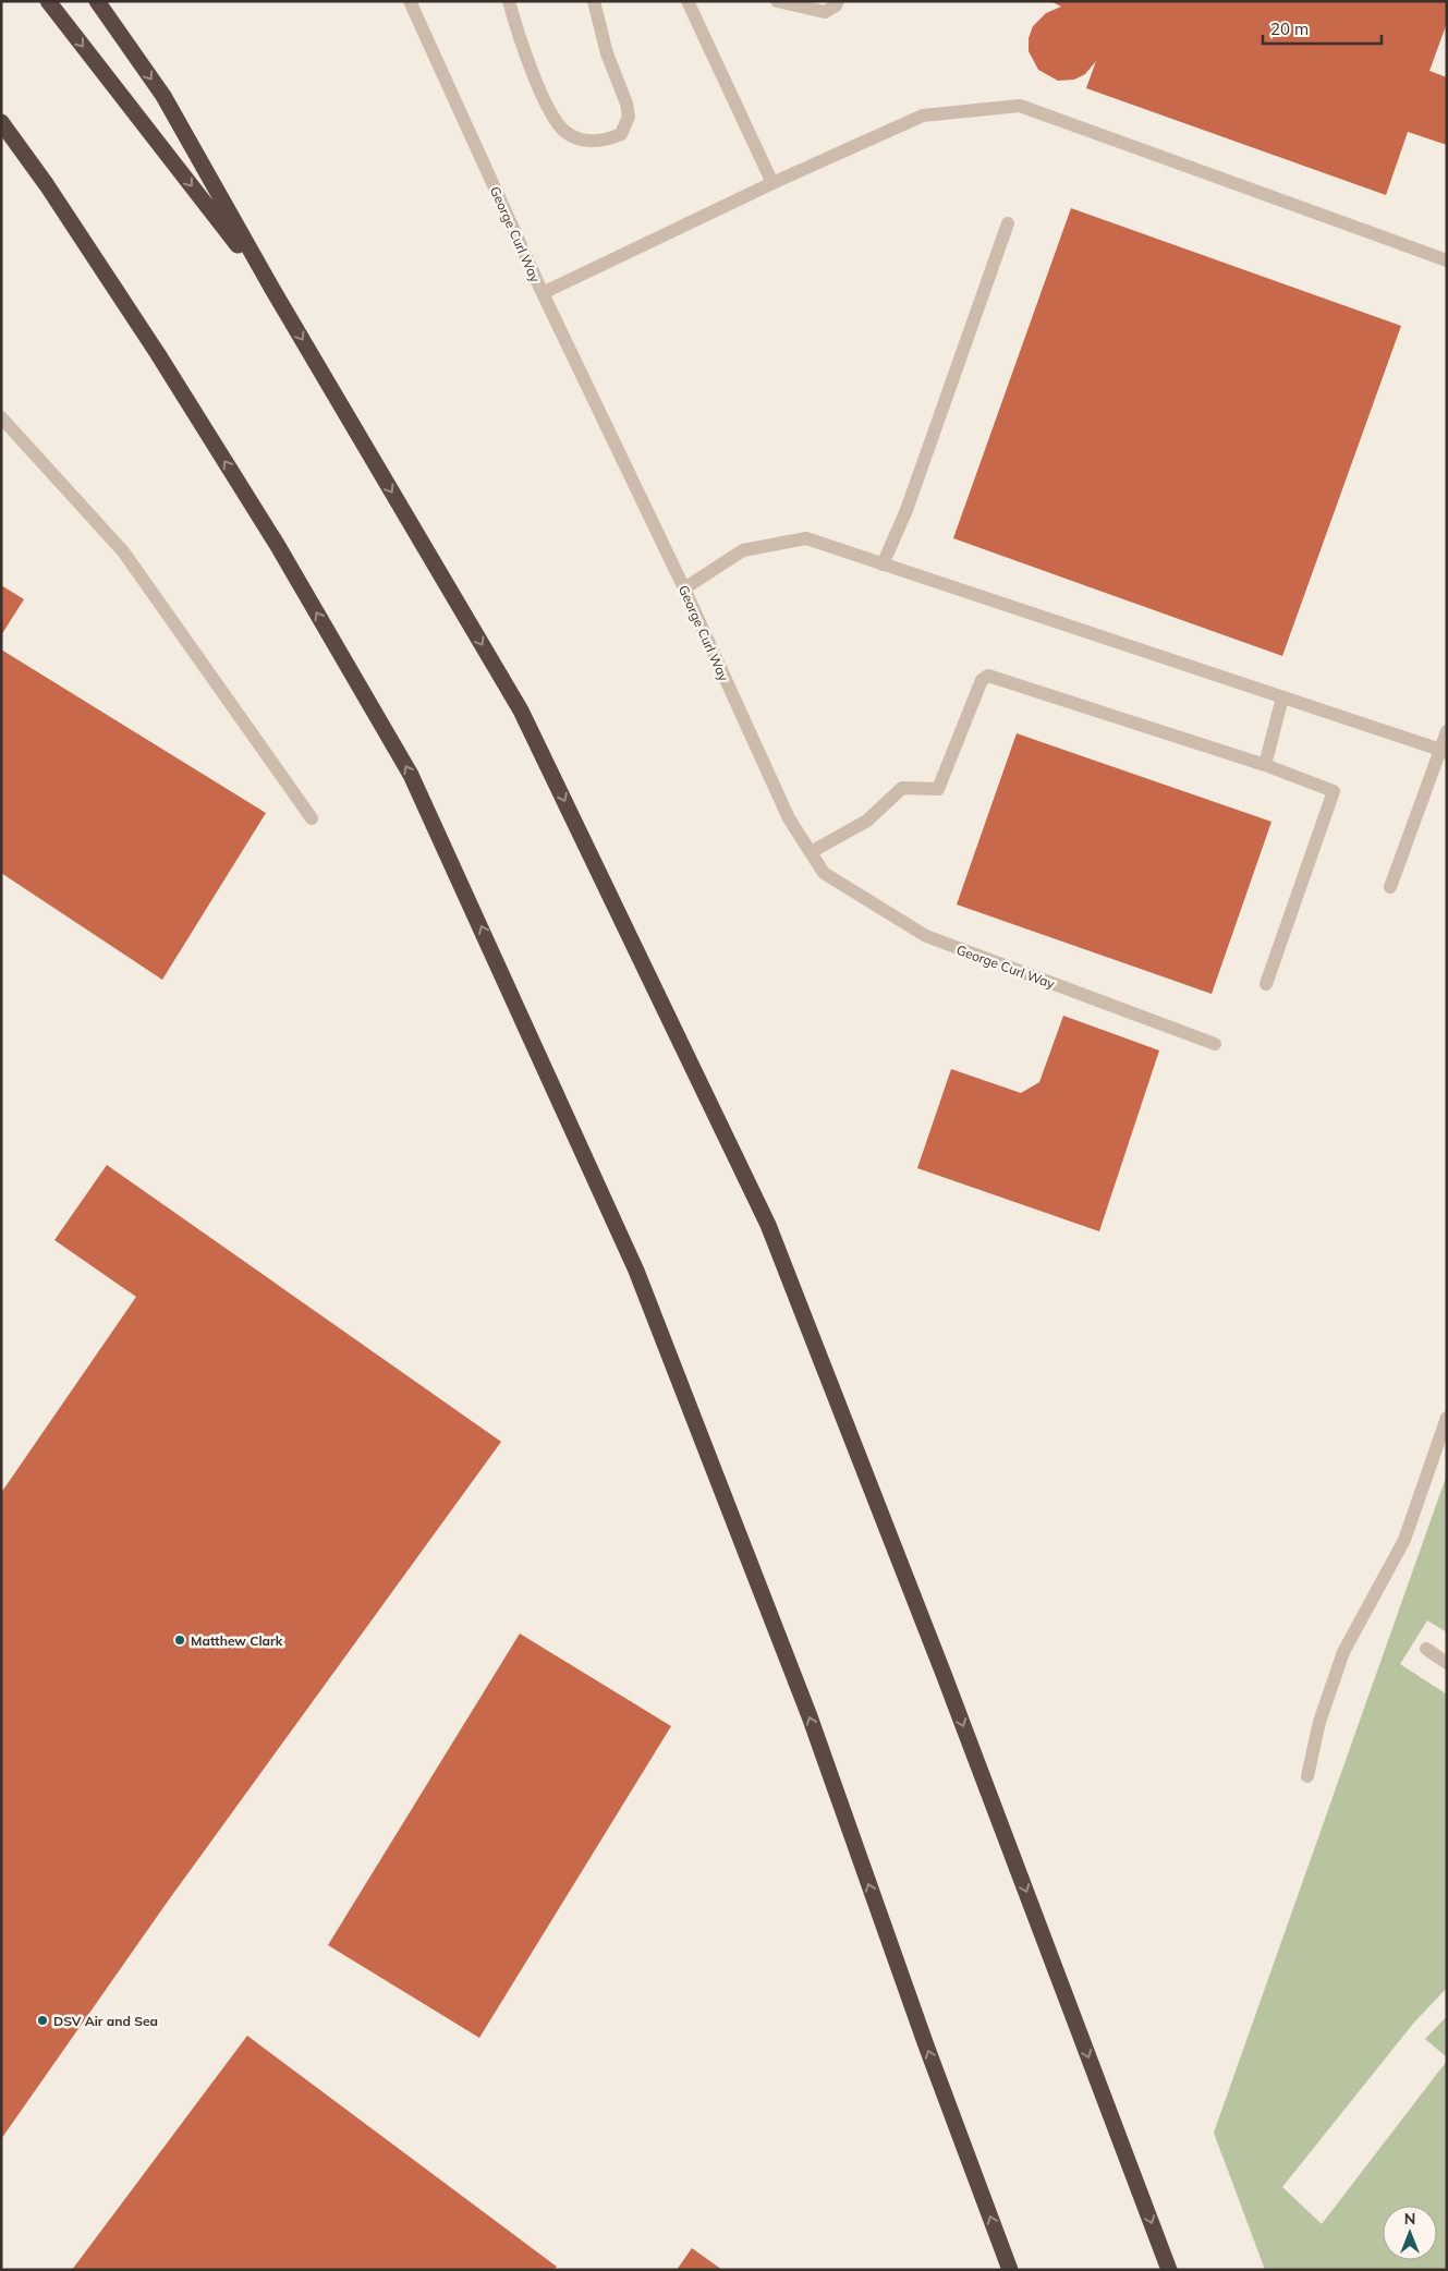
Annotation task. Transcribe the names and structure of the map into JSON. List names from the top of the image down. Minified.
{"streets":{"street":["George Curl Way"]},"places":["Matthew Clark","DSV Air and Sea"],"scale_bar":"20 m","north":"top"}
